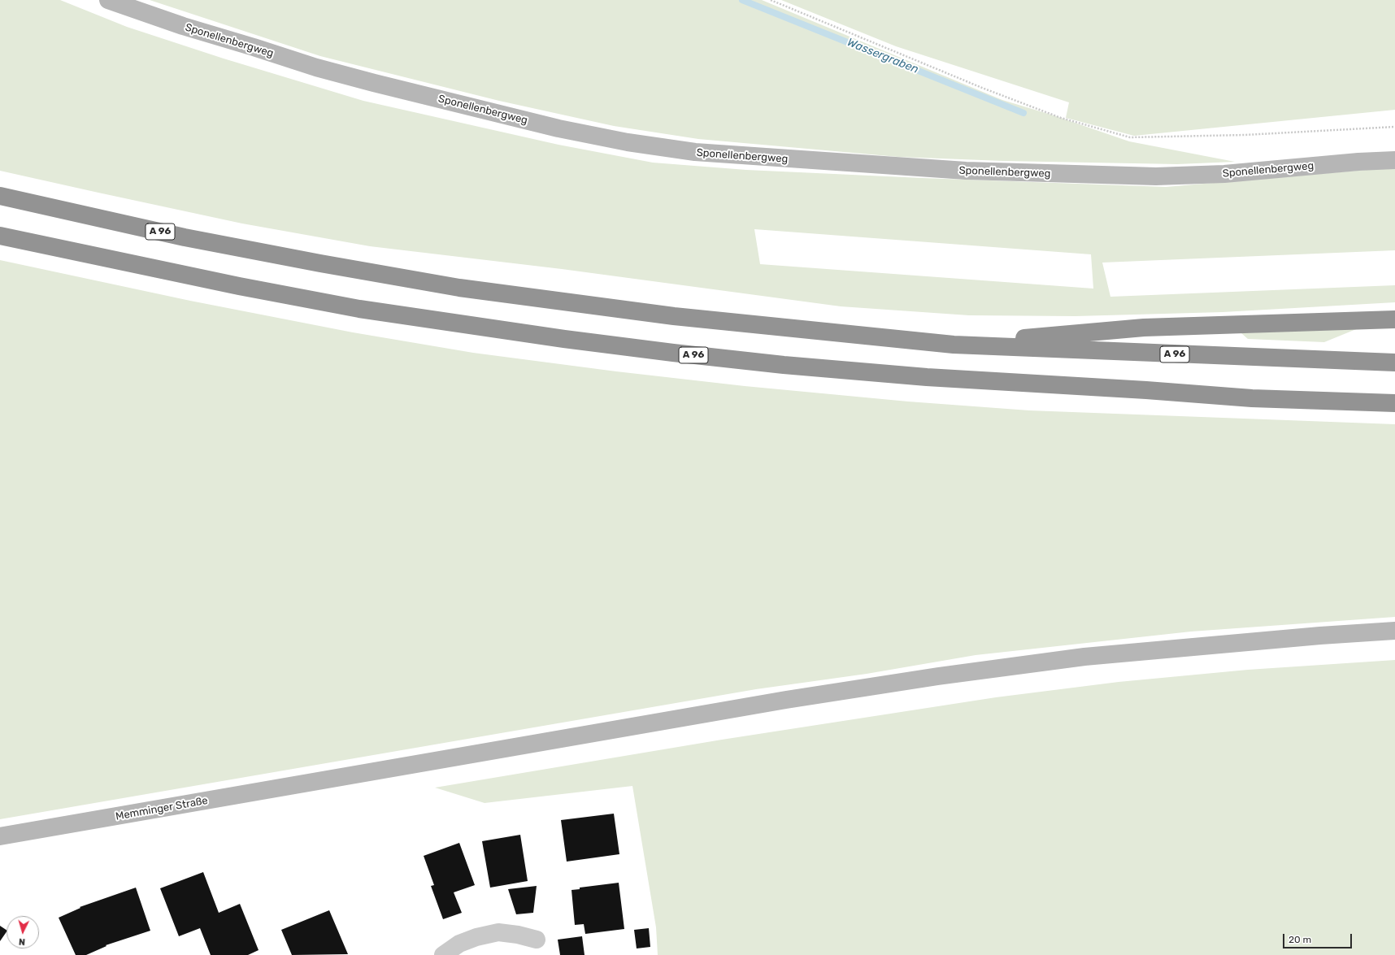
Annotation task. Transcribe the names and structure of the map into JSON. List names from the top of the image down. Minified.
{"streets":{"highway":["A 96"],"street":["Sponellenbergweg","Memminger Straße"]},"water":["Wassergraben"],"scale_bar":"20 m","north":"bottom"}
